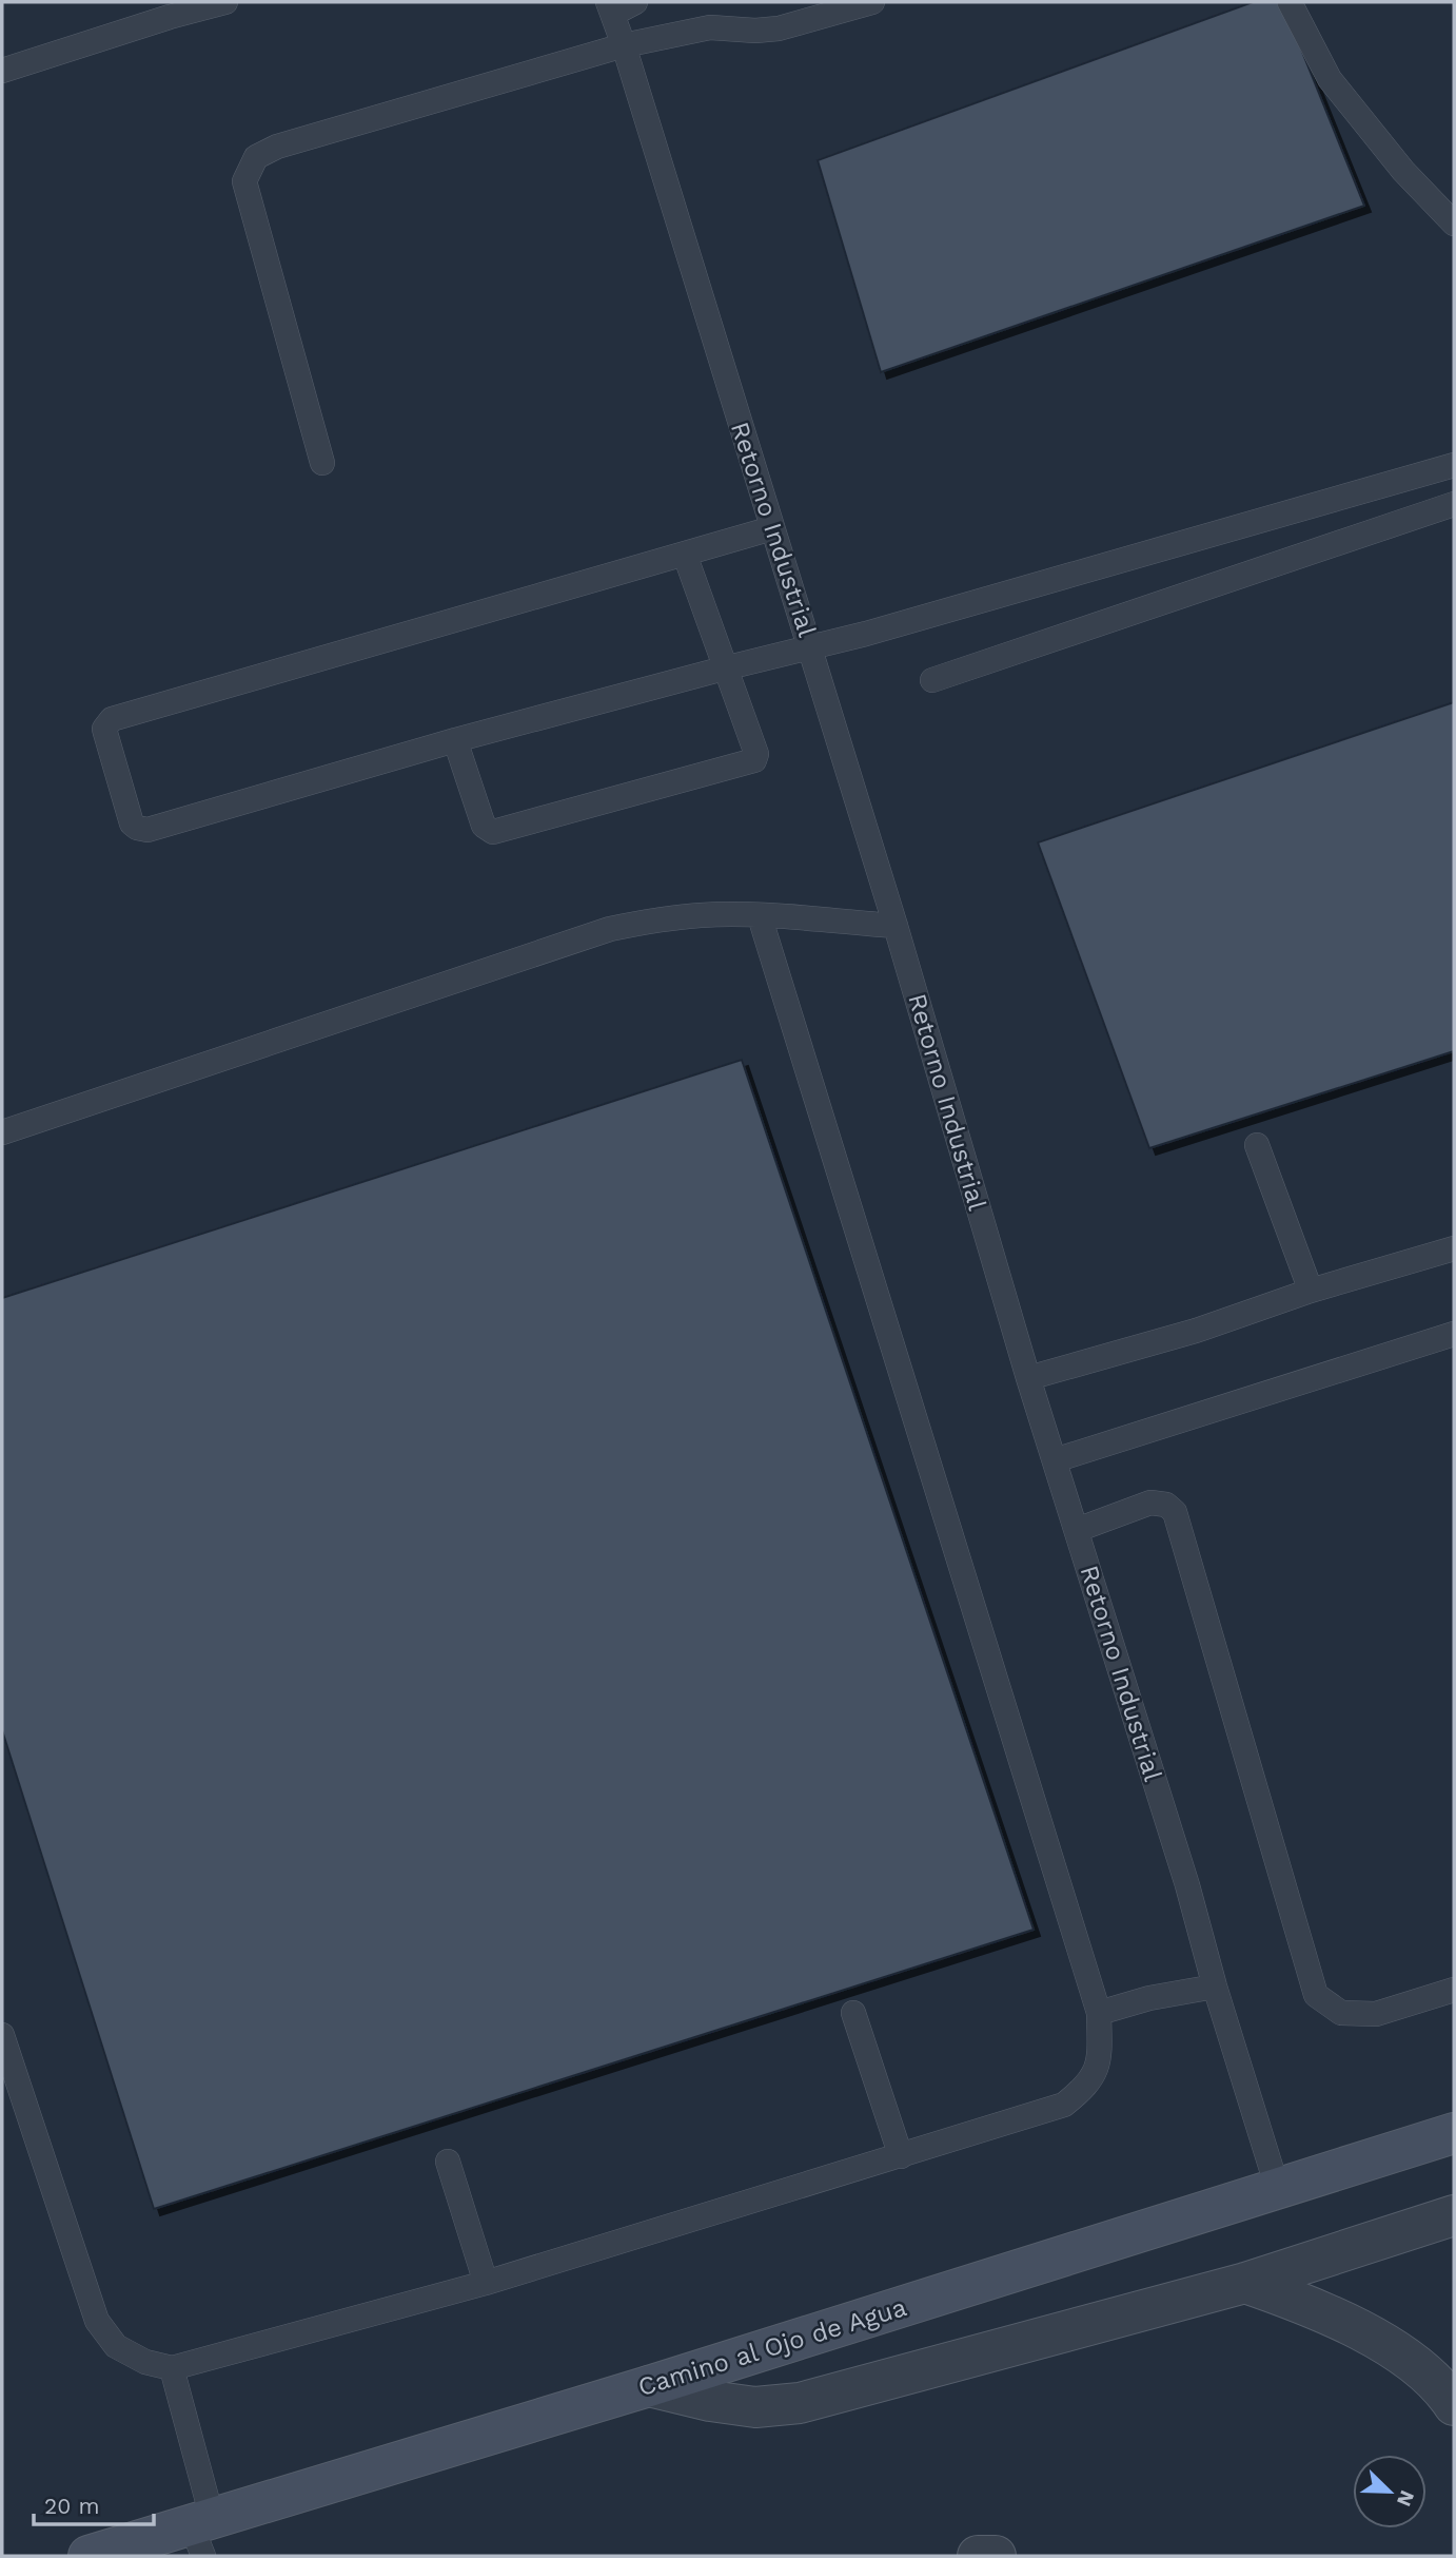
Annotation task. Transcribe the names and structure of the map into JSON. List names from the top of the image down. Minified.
{"streets":{"street":["Camino al Ojo de Agua"],"lane":["Retorno Industrial"]},"crossings":[["Retorno Industrial","Camino al Ojo de Agua"]],"scale_bar":"20 m","north":"bottom right"}
